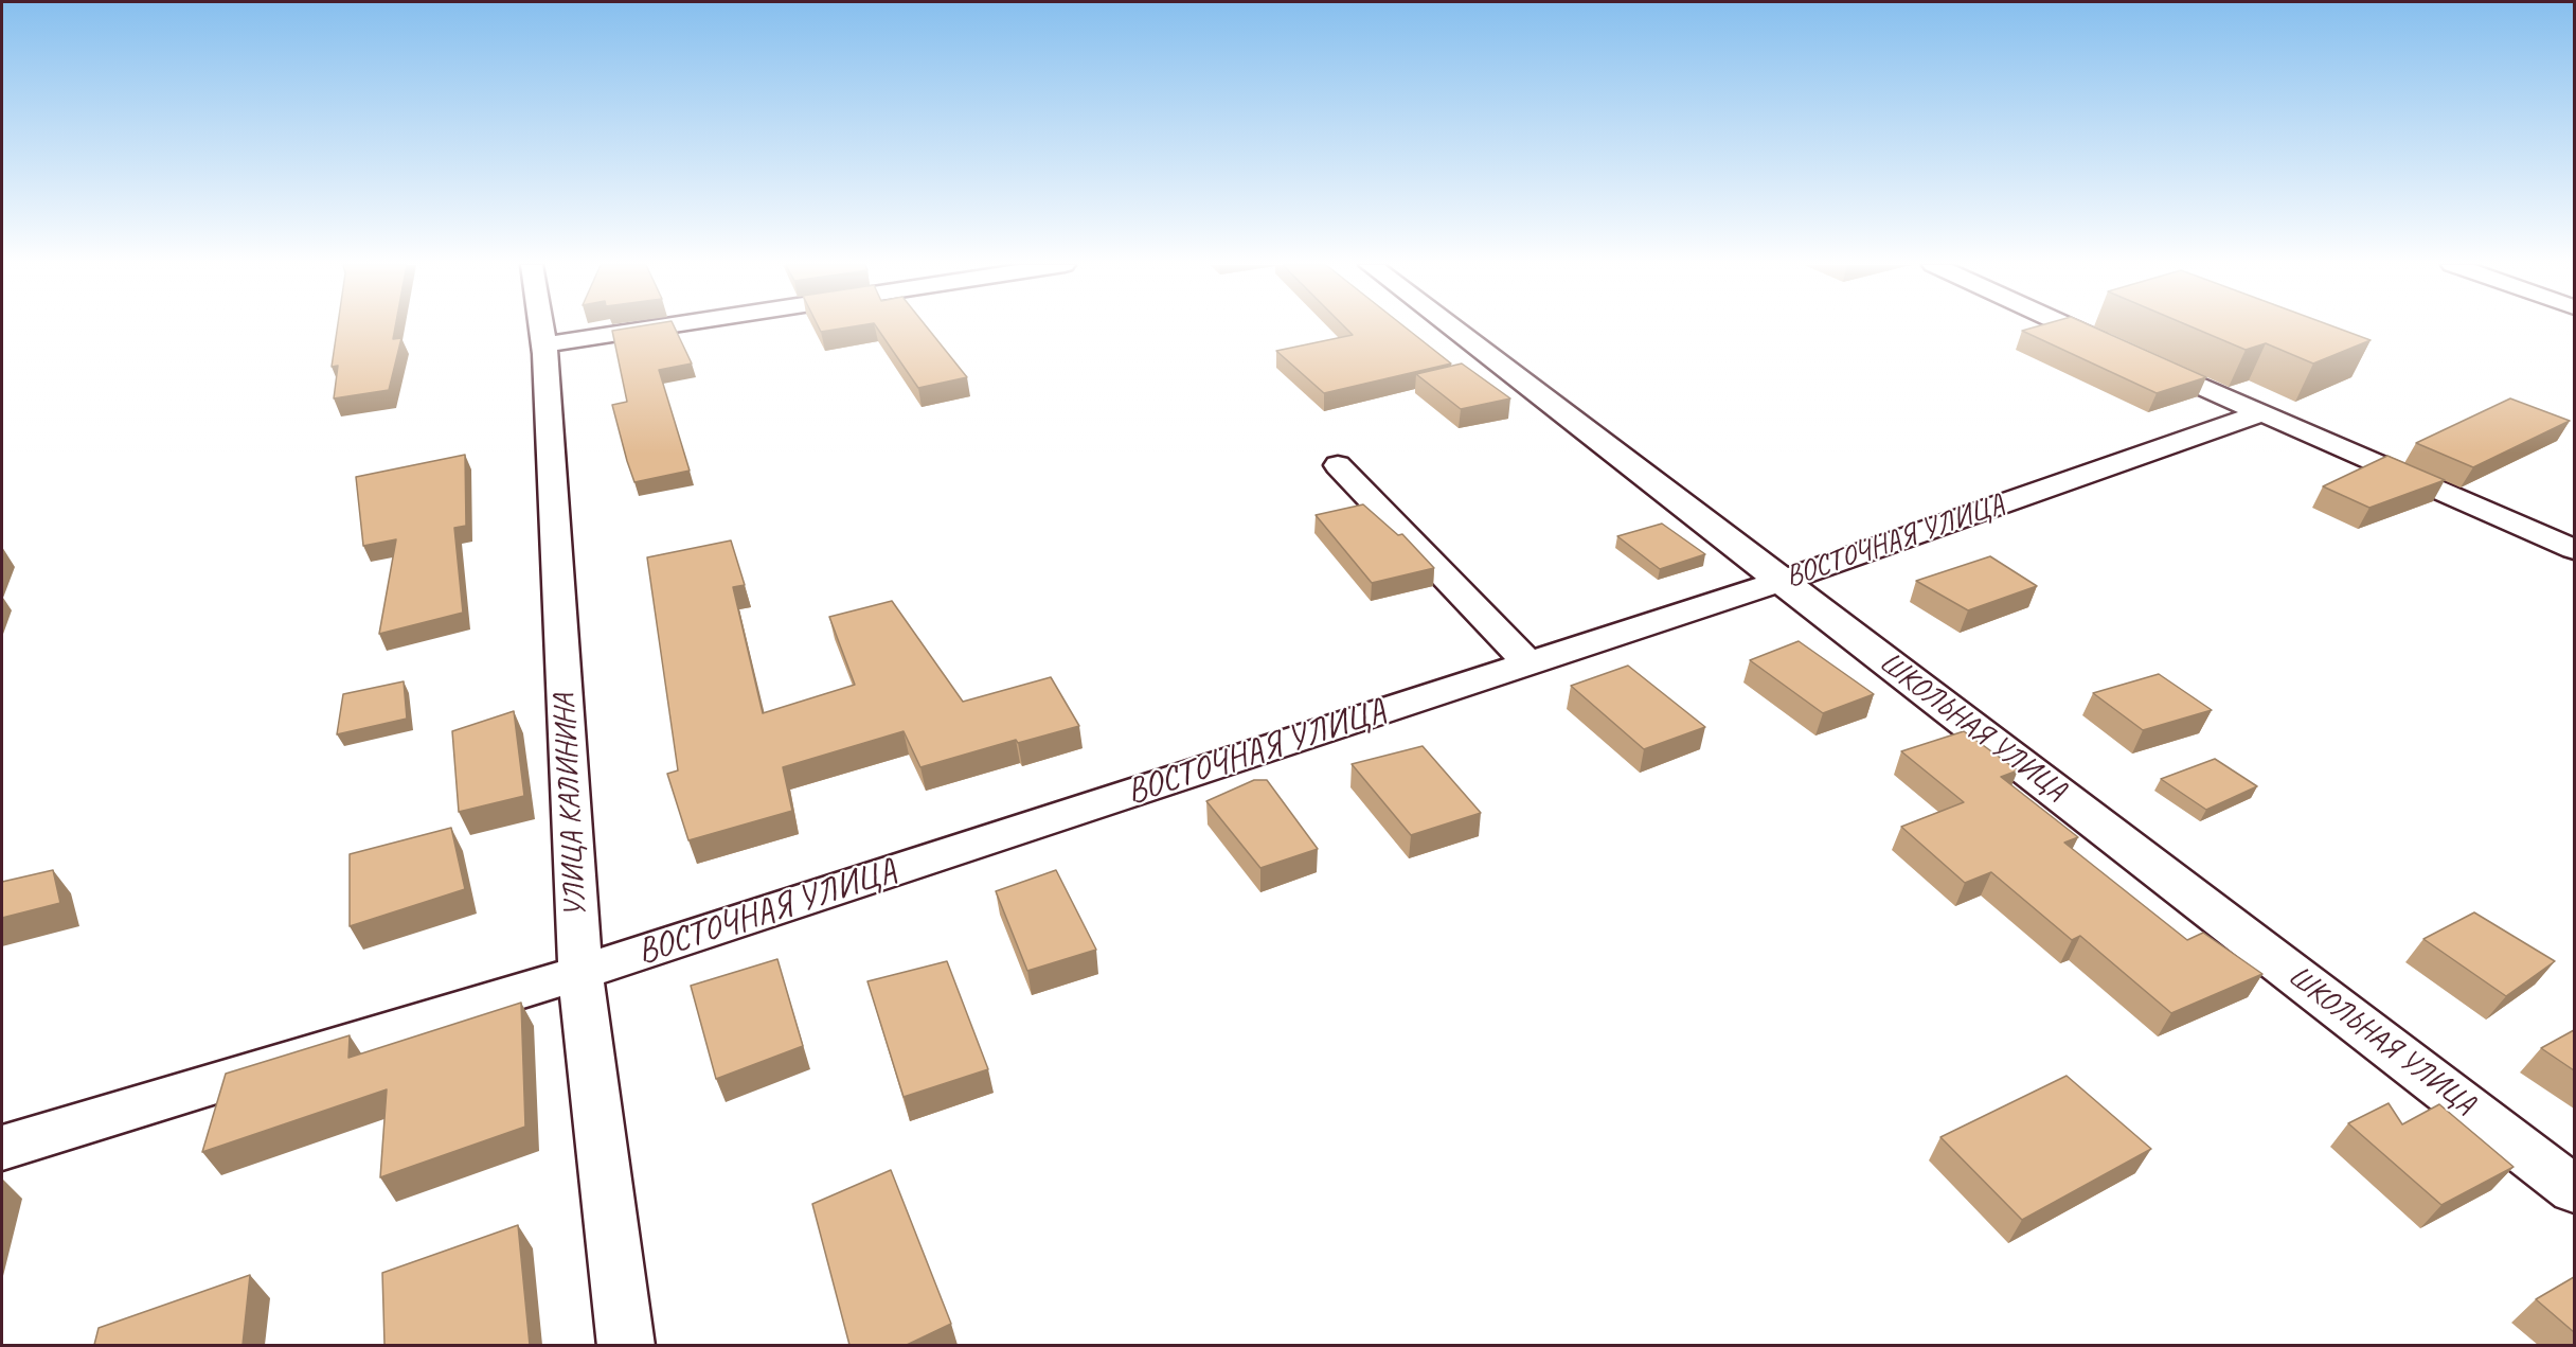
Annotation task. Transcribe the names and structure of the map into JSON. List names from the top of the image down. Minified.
{"streets":{"street":["ВОСТОЧНАЯ УЛИЦА","ШКОЛЬНАЯ УЛИЦА","УЛИЦА КАЛИНИНА"]},"crossings":[["ВОСТОЧНАЯ УЛИЦА","ШКОЛЬНАЯ УЛИЦА"],["ВОСТОЧНАЯ УЛИЦА","УЛИЦА КАЛИНИНА"]]}
